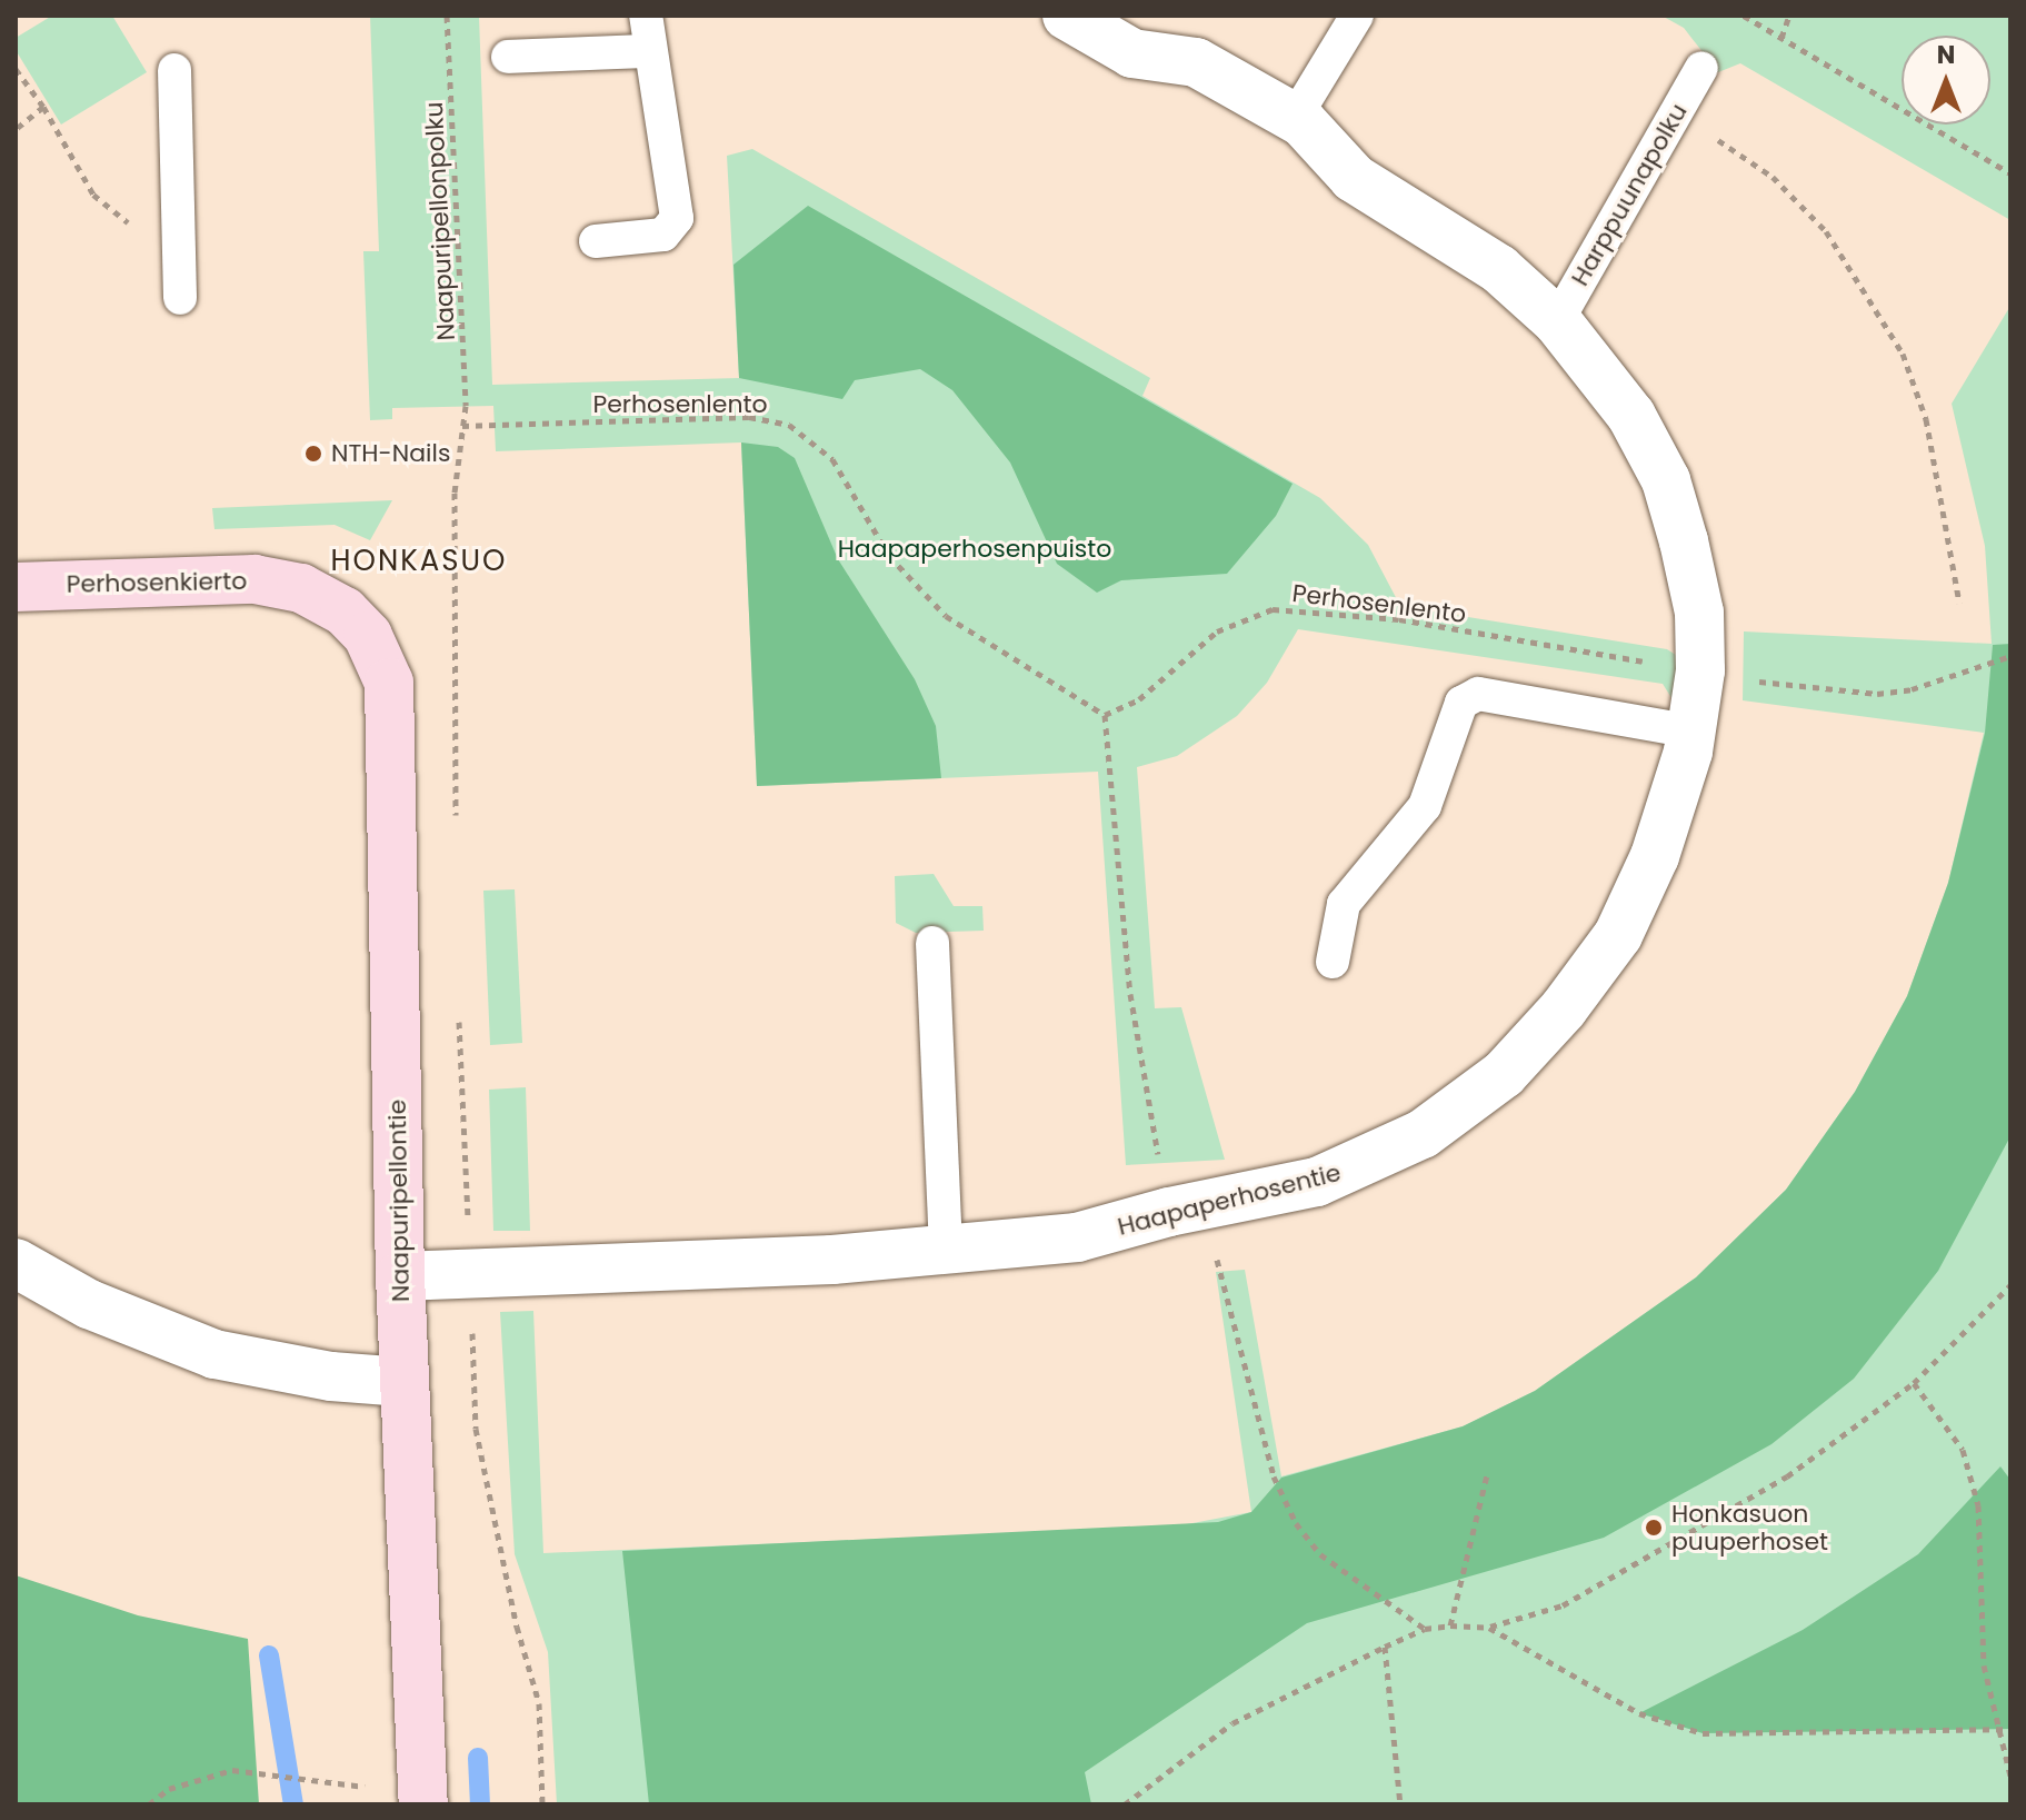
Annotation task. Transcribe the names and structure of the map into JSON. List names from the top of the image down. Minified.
{"streets":{"street":["Perhosenkierto","Haapaperhosentie","Naapuripellontie"],"lane":["Harppuunapolku"],"path":["Naapuripellonpolku","Perhosenlento"]},"crossings":[["Harppuunapolku","Haapaperhosentie"],["Naapuripellonpolku","Perhosenlento"],["Perhosenlento","Haapaperhosentie"],["Perhosenkierto","Naapuripellontie"],["Haapaperhosentie","Naapuripellontie"]],"districts":["HONKASUO"],"parks":["Haapaperhosenpuisto"],"places":["NTH-Nails","Honkasuon puuperhoset"],"north":"top"}
